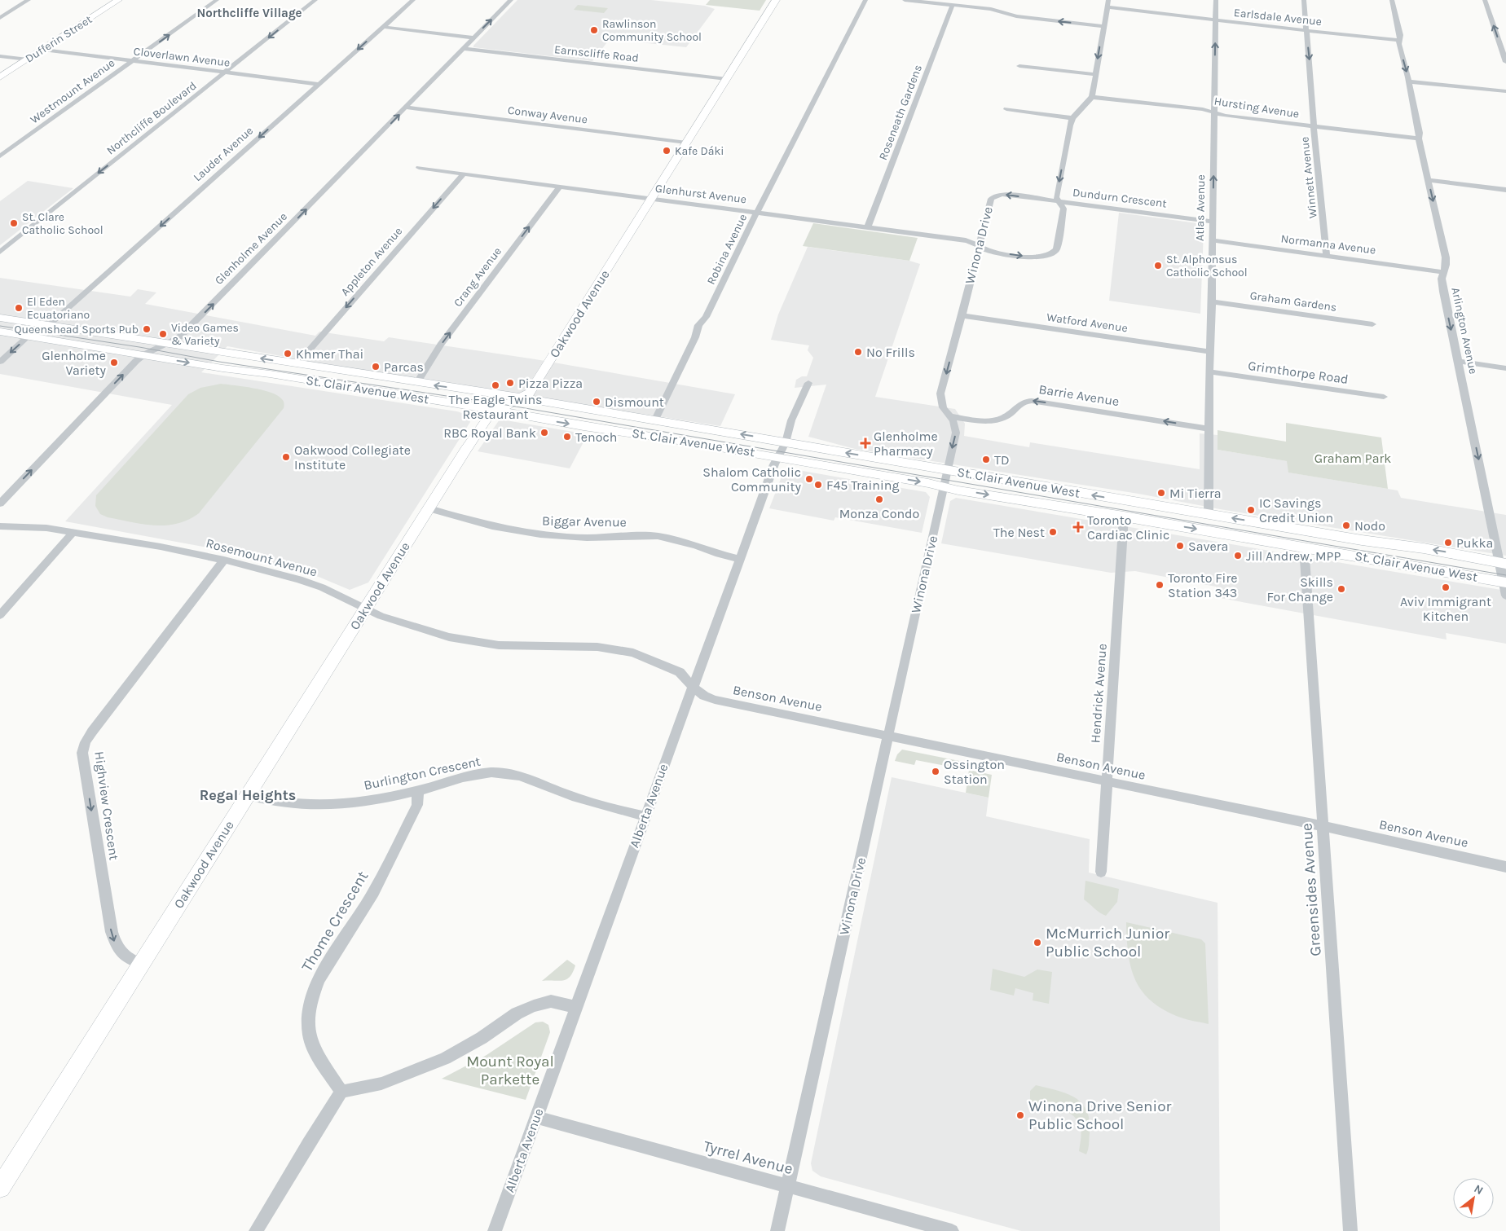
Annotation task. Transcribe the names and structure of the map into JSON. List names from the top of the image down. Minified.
{"streets":{"main road":["Dufferin Street","Oakwood Avenue","St. Clair Avenue West"],"street":["Earlsdale Avenue","Earnscliffe Road","Cloverlawn Avenue","Westmount Avenue","Hursting Avenue","Roseneath Gardens","Conway Avenue","Northcliffe Boulevard","Lauder Avenue","Winnett Avenue","Glenhurst Avenue","Dundurn Crescent","Atlas Avenue","Normanna Avenue","Winona Drive","Glenholme Avenue","Robina Avenue","Appleton Avenue","Crang Avenue","Graham Gardens","Watford Avenue","Arlington Avenue","Grimthorpe Road","Barrie Avenue","Biggar Avenue","Rosemount Avenue","Hendrick Avenue","Benson Avenue","Burlington Crescent","Highview Crescent","Alberta Avenue","Greensides Avenue","Thome Crescent","Tyrrel Avenue"]},"crossings":[["Earlsdale Avenue","Winnett Avenue"],["Earlsdale Avenue","Atlas Avenue"],["Earlsdale Avenue","Arlington Avenue"],["Dufferin Street","Cloverlawn Avenue"],["Earnscliffe Road","Glenholme Avenue"],["Earnscliffe Road","Oakwood Avenue"],["Cloverlawn Avenue","Westmount Avenue"],["Cloverlawn Avenue","Northcliffe Boulevard"],["Cloverlawn Avenue","Lauder Avenue"],["Hursting Avenue","Winnett Avenue"],["Hursting Avenue","Atlas Avenue"],["Hursting Avenue","Arlington Avenue"],["Roseneath Gardens","Glenhurst Avenue"],["Conway Avenue","Glenholme Avenue"],["Conway Avenue","Oakwood Avenue"],["Lauder Avenue","St. Clair Avenue West"],["Winnett Avenue","Normanna Avenue"],["Glenhurst Avenue","Dundurn Crescent"],["Glenhurst Avenue","Winona Drive"],["Glenhurst Avenue","Robina Avenue"],["Glenhurst Avenue","Appleton Avenue"],["Glenhurst Avenue","Crang Avenue"],["Glenhurst Avenue","Oakwood Avenue"],["Dundurn Crescent","Atlas Avenue"],["Dundurn Crescent","Winona Drive"],["Atlas Avenue","Normanna Avenue"],["Atlas Avenue","Graham Gardens"],["Atlas Avenue","Watford Avenue"],["Atlas Avenue","Grimthorpe Road"],["Atlas Avenue","St. Clair Avenue West"],["Atlas Avenue","Barrie Avenue"],["Normanna Avenue","Arlington Avenue"],["Winona Drive","Watford Avenue"],["Winona Drive","St. Clair Avenue West"],["Winona Drive","Barrie Avenue"],["Winona Drive","Benson Avenue"],["Winona Drive","Tyrrel Avenue"],["Glenholme Avenue","St. Clair Avenue West"],["Robina Avenue","St. Clair Avenue West"],["Appleton Avenue","St. Clair Avenue West"],["Crang Avenue","St. Clair Avenue West"],["Oakwood Avenue","St. Clair Avenue West"],["Oakwood Avenue","Biggar Avenue"],["Oakwood Avenue","Rosemount Avenue"],["Oakwood Avenue","Burlington Crescent"],["Oakwood Avenue","Highview Crescent"],["Arlington Avenue","St. Clair Avenue West"],["St. Clair Avenue West","Hendrick Avenue"],["St. Clair Avenue West","Alberta Avenue"],["St. Clair Avenue West","Greensides Avenue"],["Biggar Avenue","Alberta Avenue"],["Rosemount Avenue","Benson Avenue"],["Rosemount Avenue","Highview Crescent"],["Rosemount Avenue","Alberta Avenue"],["Hendrick Avenue","Benson Avenue"],["Benson Avenue","Alberta Avenue"],["Benson Avenue","Greensides Avenue"],["Burlington Crescent","Alberta Avenue"],["Burlington Crescent","Thome Crescent"],["Alberta Avenue","Tyrrel Avenue"]],"one_way":["Westmount Avenue","Northcliffe Boulevard","Lauder Avenue","Winnett Avenue","Atlas Avenue","Glenholme Avenue","Appleton Avenue","Crang Avenue","Arlington Avenue","Barrie Avenue","Highview Crescent"],"districts":["Northcliffe Village","Regal Heights"],"parks":["Graham Park","Mount Royal Parkette"],"places":{"other":["Rawlinson Community School","Kafe Dáki","St. Clare Catholic School","St. Alphonsus Catholic School","El Eden Ecuatoriano","Queenshead Sports Pub","Video Games & Variety","No Frills","Khmer Thai","Glenholme Variety","Parcas","Pizza Pizza","The Eagle Twins Restaurant","Dismount","RBC Royal Bank","Tenoch","Oakwood Collegiate Institute","TD","Shalom Catholic Community","F45 Training","Mi Tierra","Monza Condo","IC Savings Credit Union","Nodo","The Nest","Pukka","Savera","Jill Andrew, MPP","Toronto Fire Station 343","Aviv Immigrant Kitchen","Skills For Change","Ossington Station","McMurrich Junior Public School","Winona Drive Senior Public School"],"health":["Glenholme Pharmacy","Toronto Cardiac Clinic"]},"north":"top right"}
